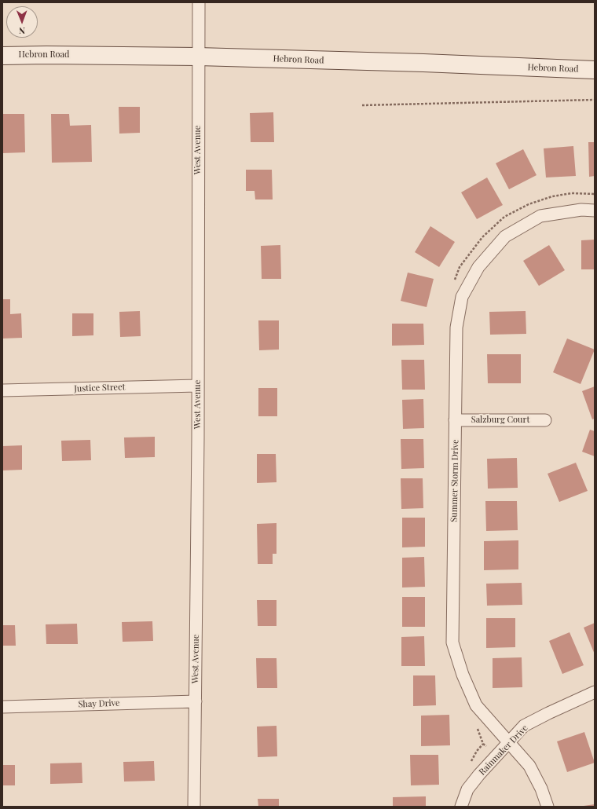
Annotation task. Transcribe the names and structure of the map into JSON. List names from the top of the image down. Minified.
{"streets":{"street":["Hebron Road","West Avenue","Justice Street","Salzburg Court","Summer Storm Drive","Shay Drive","Rainmaker Drive"]},"crossings":[["Hebron Road","West Avenue"],["West Avenue","Justice Street"],["West Avenue","Shay Drive"],["Salzburg Court","Summer Storm Drive"],["Summer Storm Drive","Rainmaker Drive"]],"north":"bottom"}
